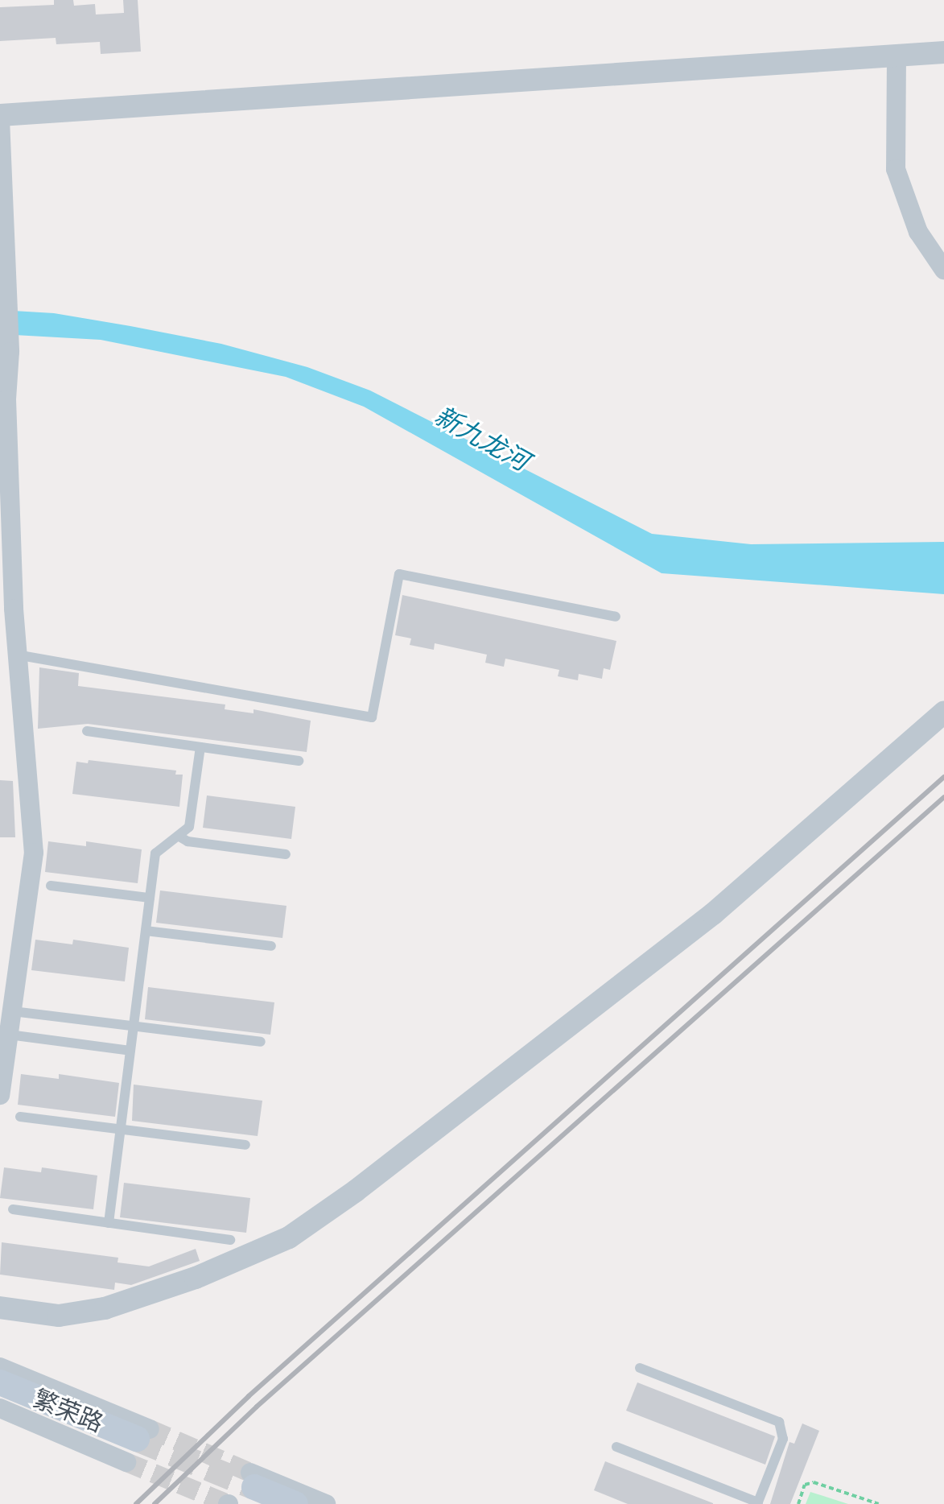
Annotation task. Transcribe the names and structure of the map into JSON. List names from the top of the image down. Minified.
{"streets":{"main road":["繁荣路"]},"water":["新九龙河"]}
